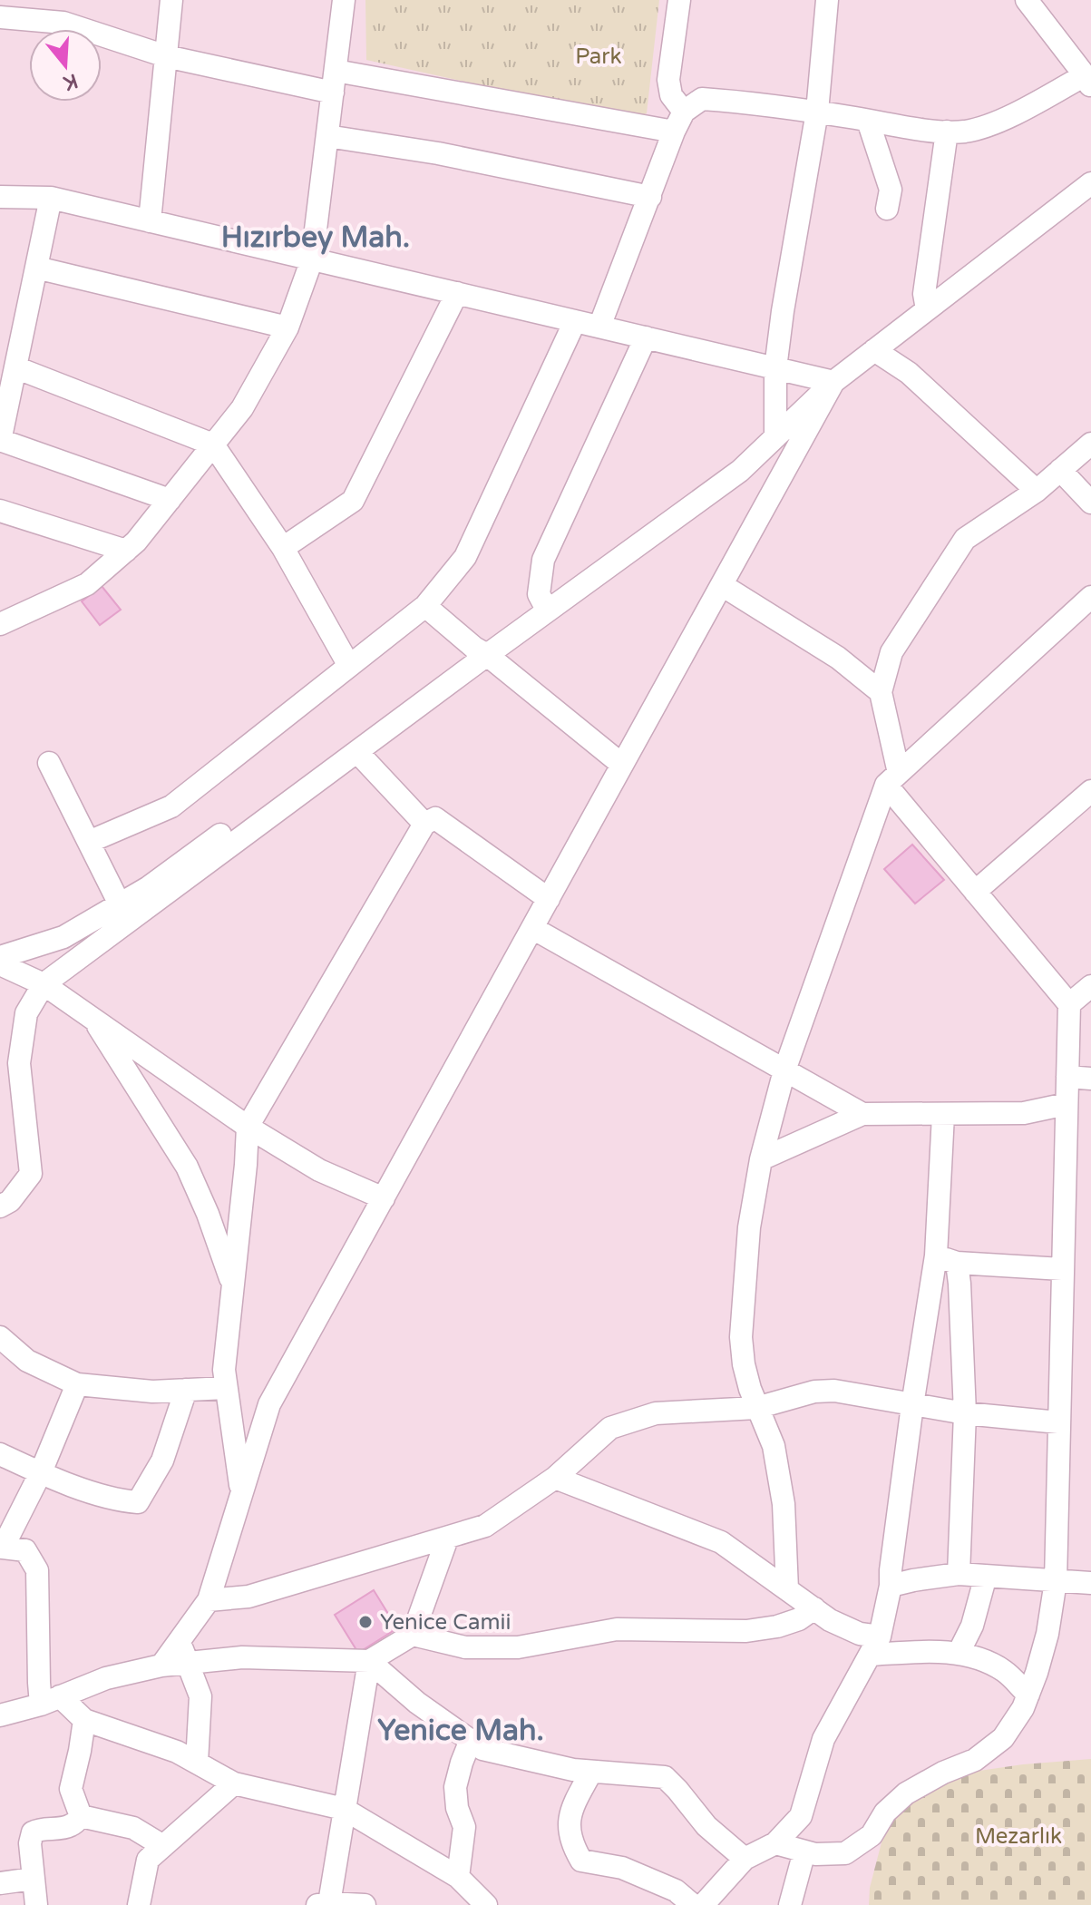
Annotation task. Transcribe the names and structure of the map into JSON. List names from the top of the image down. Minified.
{"districts":["Hızırbey Mah.","Yenice Mah."],"parks":["Park","Mezarlık"],"places":["Yenice Camii"],"north":"bottom"}
